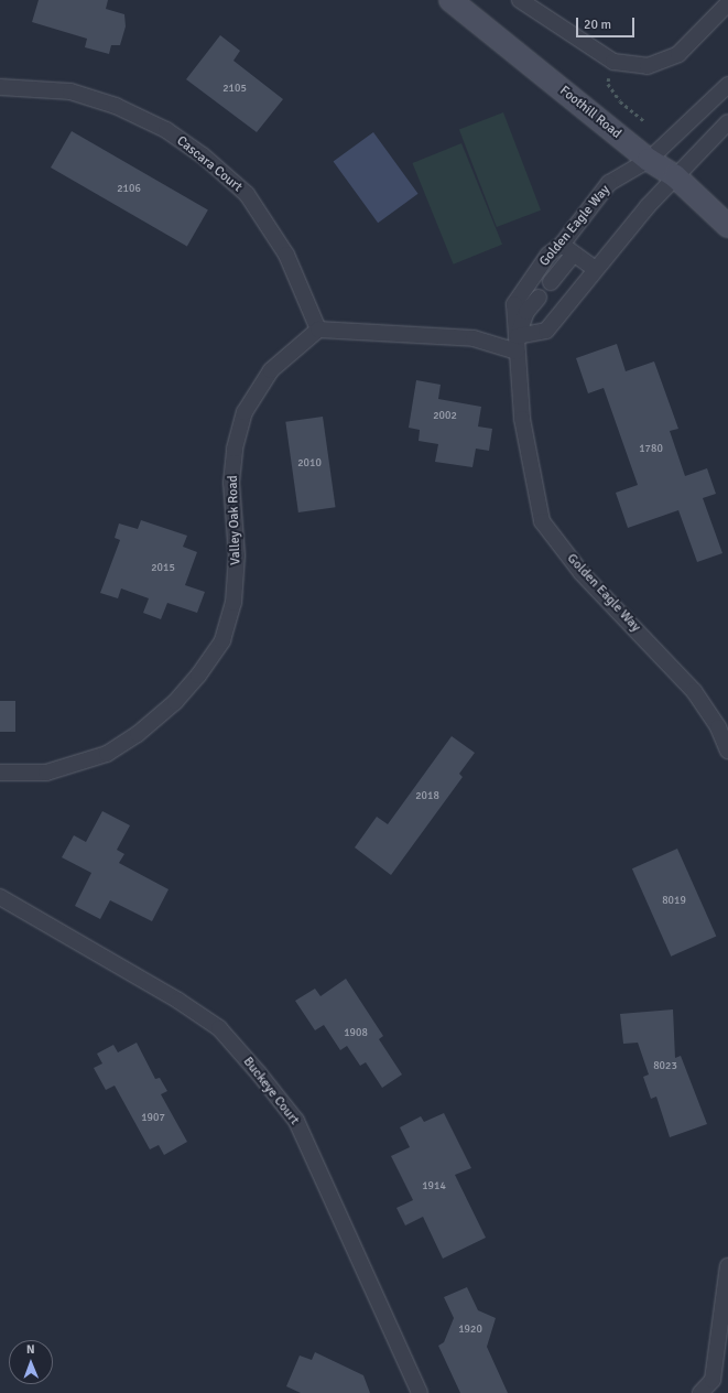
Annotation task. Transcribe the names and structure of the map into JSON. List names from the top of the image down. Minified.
{"streets":{"main road":["Foothill Road"],"street":["Cascara Court","Golden Eagle Way","Valley Oak Road","Buckeye Court"]},"crossings":[["Foothill Road","Golden Eagle Way"],["Cascara Court","Valley Oak Road"]],"house_numbers":["2105","2106","2002","1780","2010","2015","2018","8019","1908","8023","1907","1914","1920"],"scale_bar":"20 m","north":"top"}
